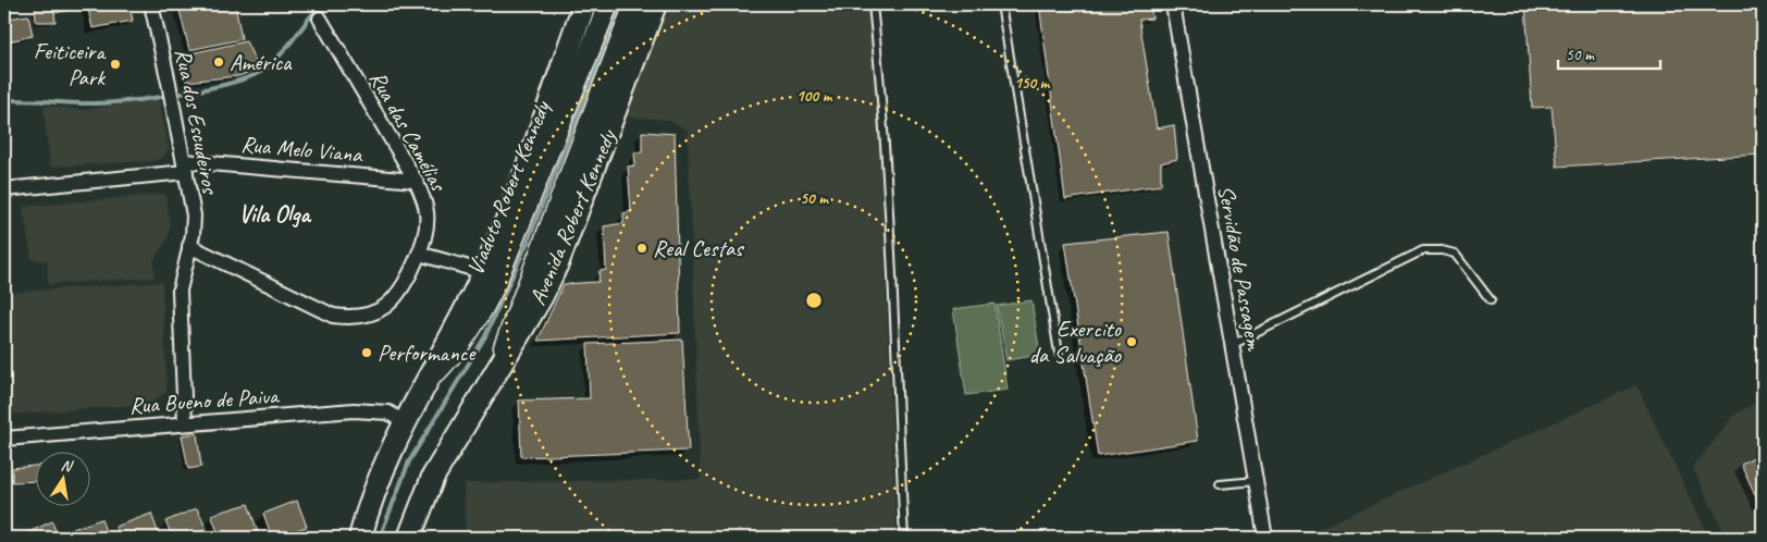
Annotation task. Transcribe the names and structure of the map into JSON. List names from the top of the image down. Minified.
{"streets":{"main road":["Viaduto Robert Kennedy","Avenida Robert Kennedy"],"street":["Rua dos Escudeiros","Rua das Camélias","Rua Melo Viana","Servidão de Passagem","Rua Bueno de Paiva"]},"crossings":[["Rua dos Escudeiros","Rua das Camélias"],["Rua dos Escudeiros","Rua Melo Viana"],["Rua dos Escudeiros","Rua Bueno de Paiva"],["Rua das Camélias","Rua Melo Viana"]],"districts":["Vila Olga"],"places":["América","Feiticeira Park","Real Cestas","Exercito da Salvação","Performance"],"scale_bar":"50 m","north":"top","rings":["150 m","100 m","50 m"]}
